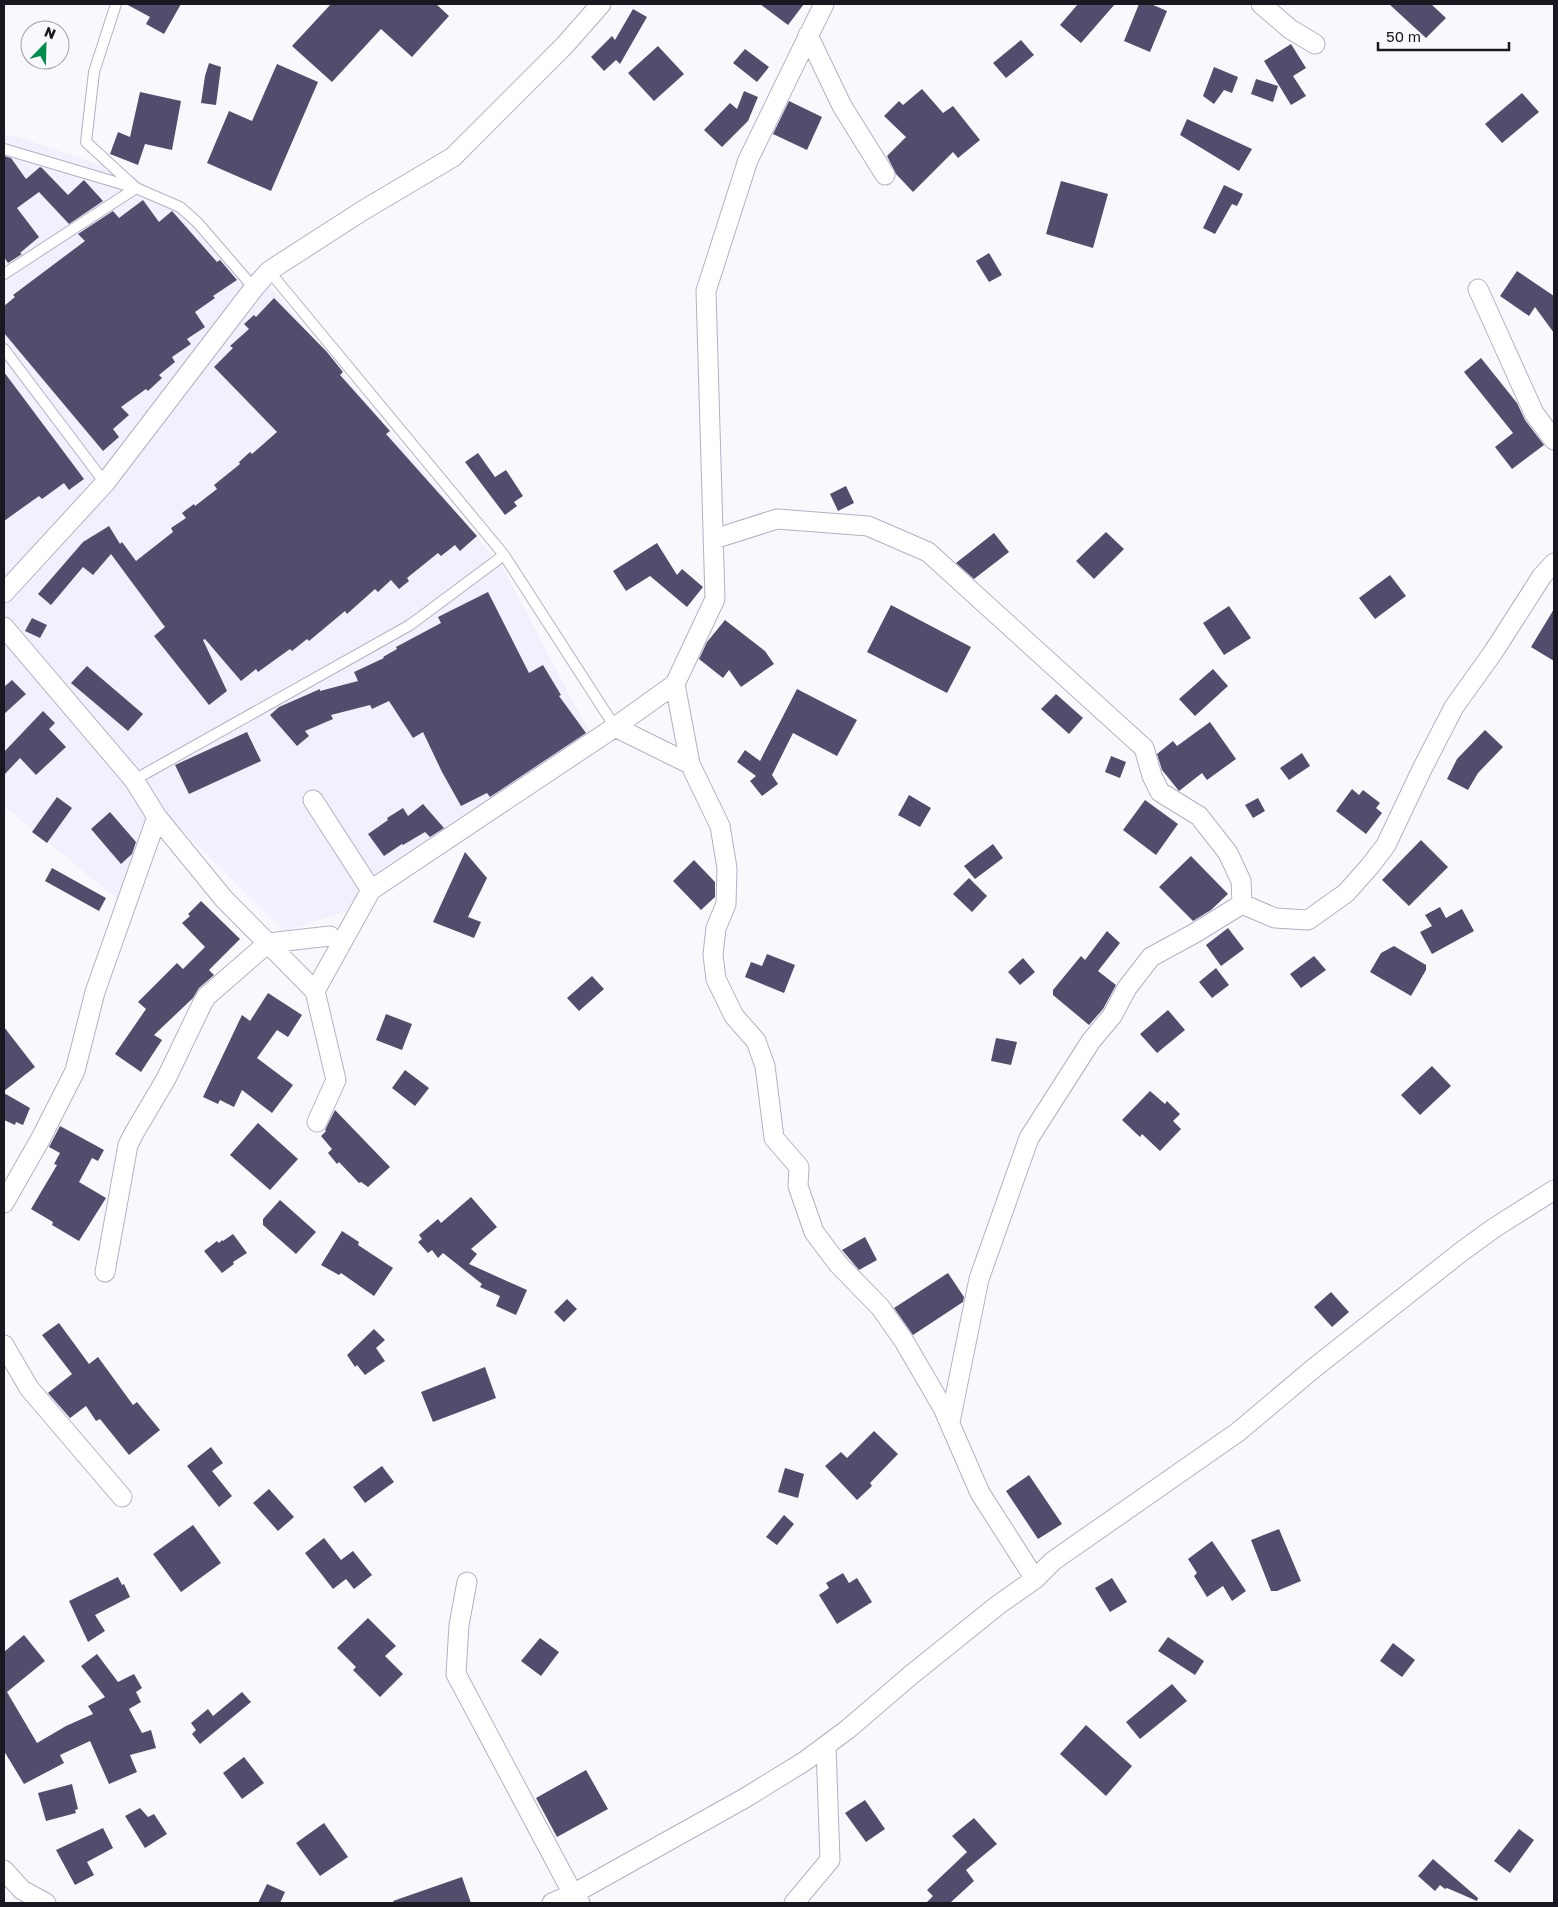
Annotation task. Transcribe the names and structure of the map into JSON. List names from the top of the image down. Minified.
{"scale_bar":"50 m","north":"top right"}
